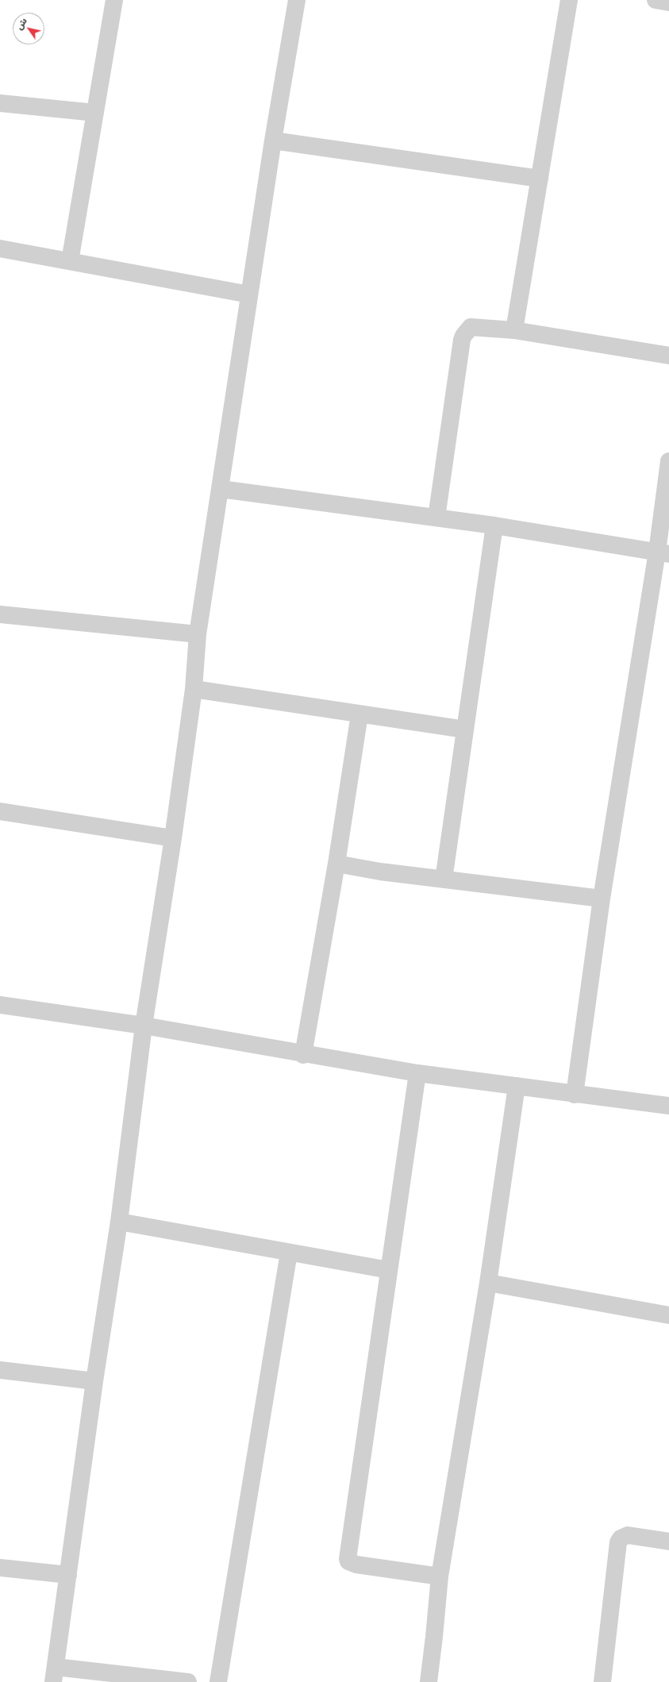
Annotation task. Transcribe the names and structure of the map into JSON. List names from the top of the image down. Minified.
{"north":"top left"}
